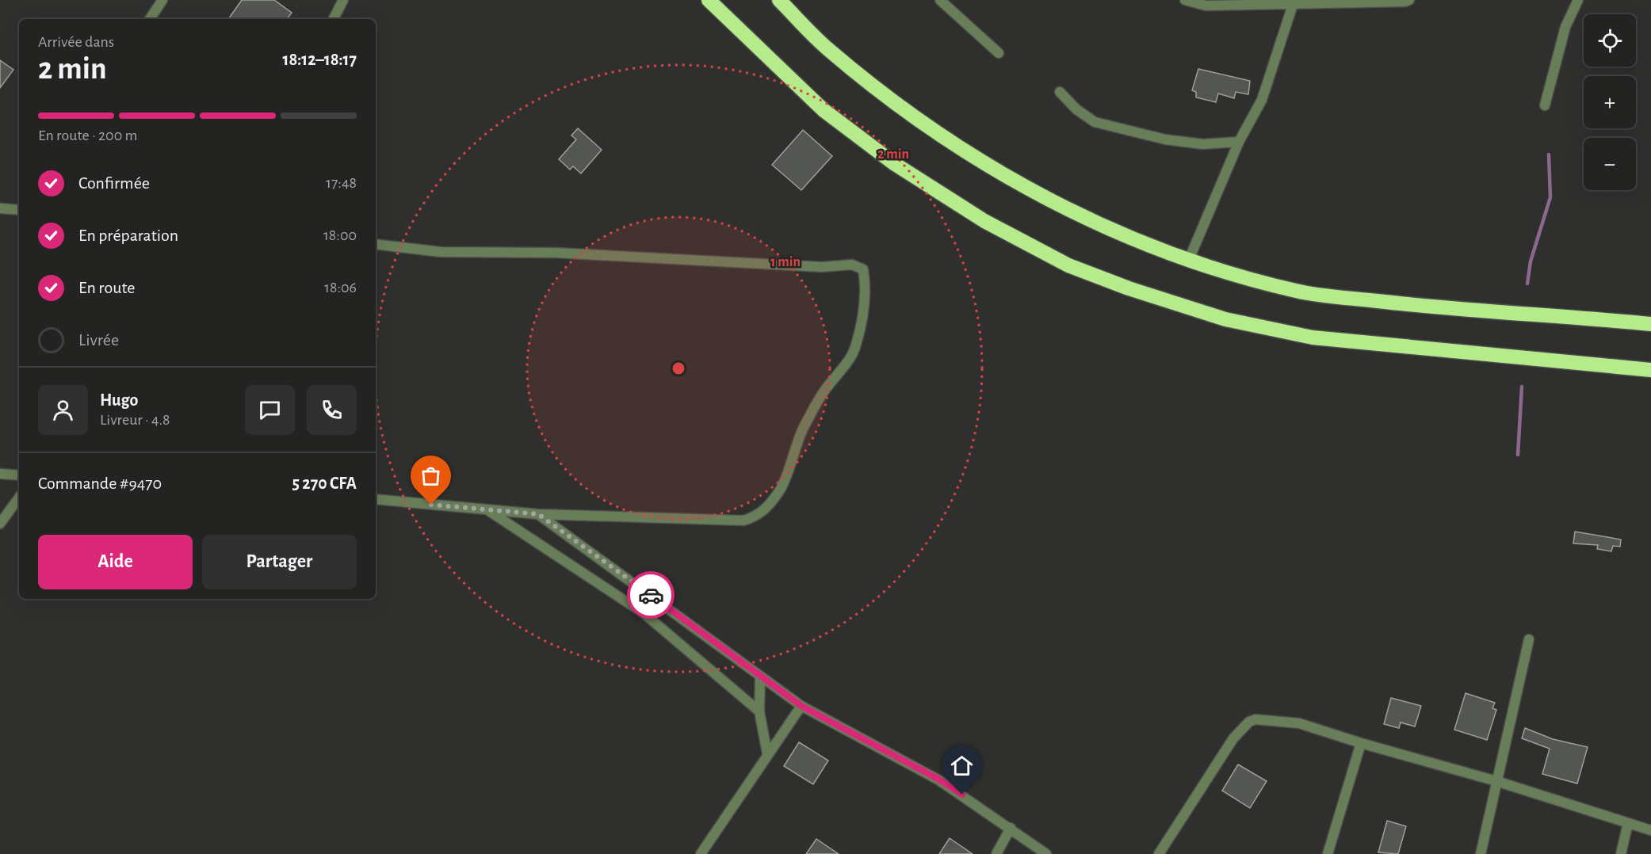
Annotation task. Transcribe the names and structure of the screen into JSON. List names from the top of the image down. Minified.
{"page":{"map_buttons":["+","−"],"heading":["2 min","Arrivée dans","18:12–18:17"],"panel":["Hugo","Livreur · 4.8","Commande #9470","5 270 CFA"],"bar":"En route · 200 m","list":[["Confirmée","17:48"],["En préparation","18:00"],["En route","18:06"],"Livrée"],"buttons":["Aide","Partager"]},"rings":["2 min","1 min"]}
